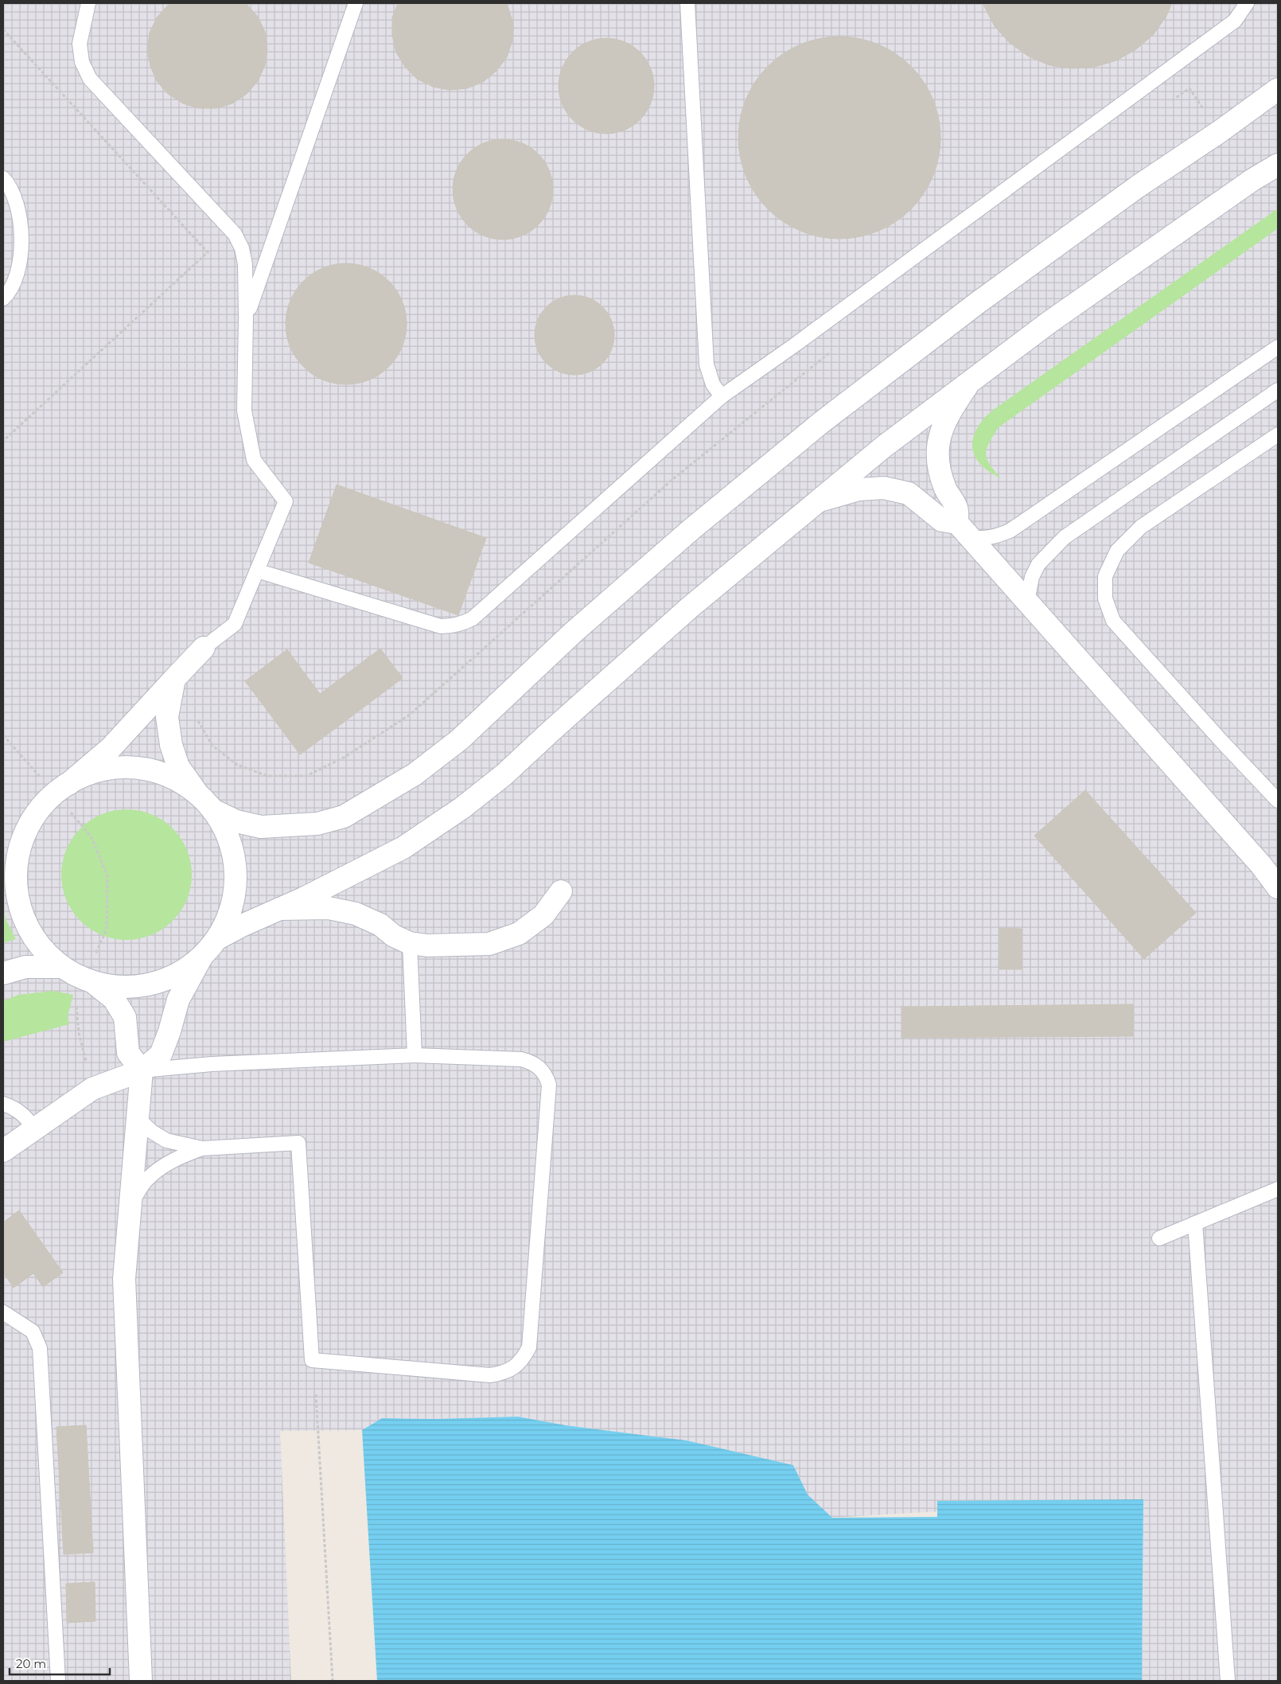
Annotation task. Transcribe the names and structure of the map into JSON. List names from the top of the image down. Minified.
{"scale_bar":"20 m"}
